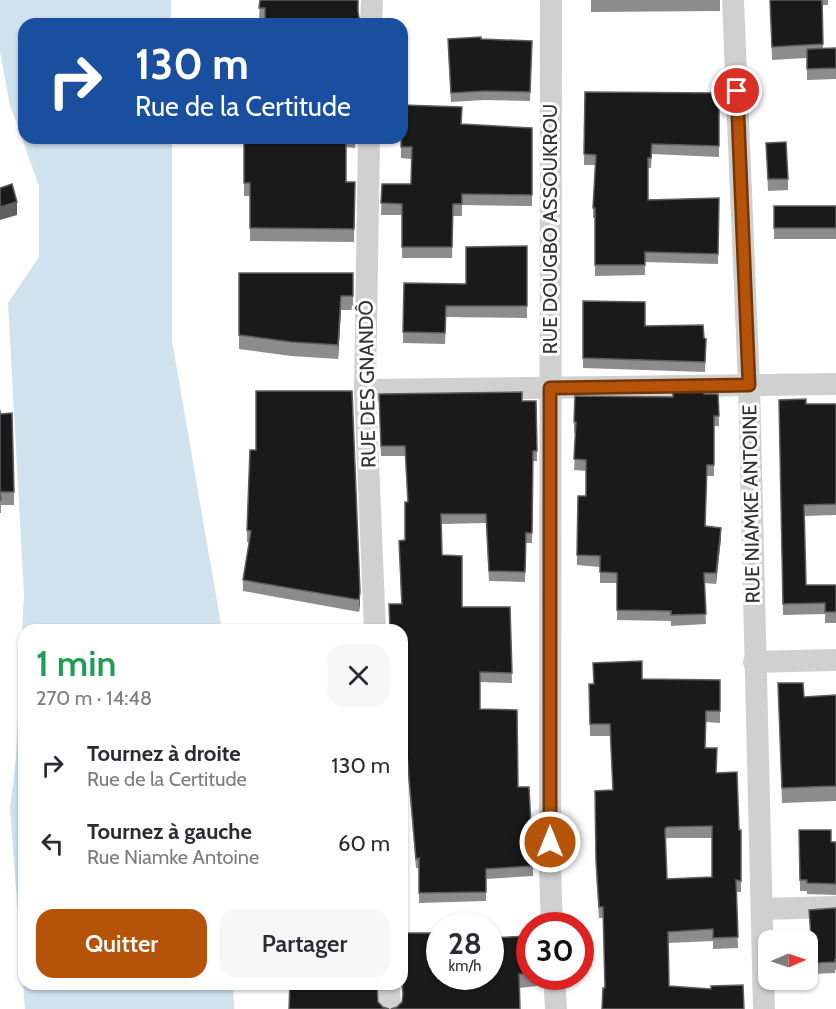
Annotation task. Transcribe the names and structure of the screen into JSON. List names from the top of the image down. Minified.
{"streets":{"street":["RUE DOUGBO ASSOUKROU","RUE DES GNANDÔ","RUE NIAMKE ANTOINE"]},"north":"right","page":{"turn":["130 m","Rue de la Certitude"],"heading":["1 min","270 m · 14:48"],"list":[{"name":"Tournez à droite","note":"Rue de la Certitude","value":"130 m"},{"name":"Tournez à gauche","note":"Rue Niamke Antoine","value":"60 m"}],"buttons":["Quitter","Partager"],"speed":"28 km/h","limit":"30"}}
